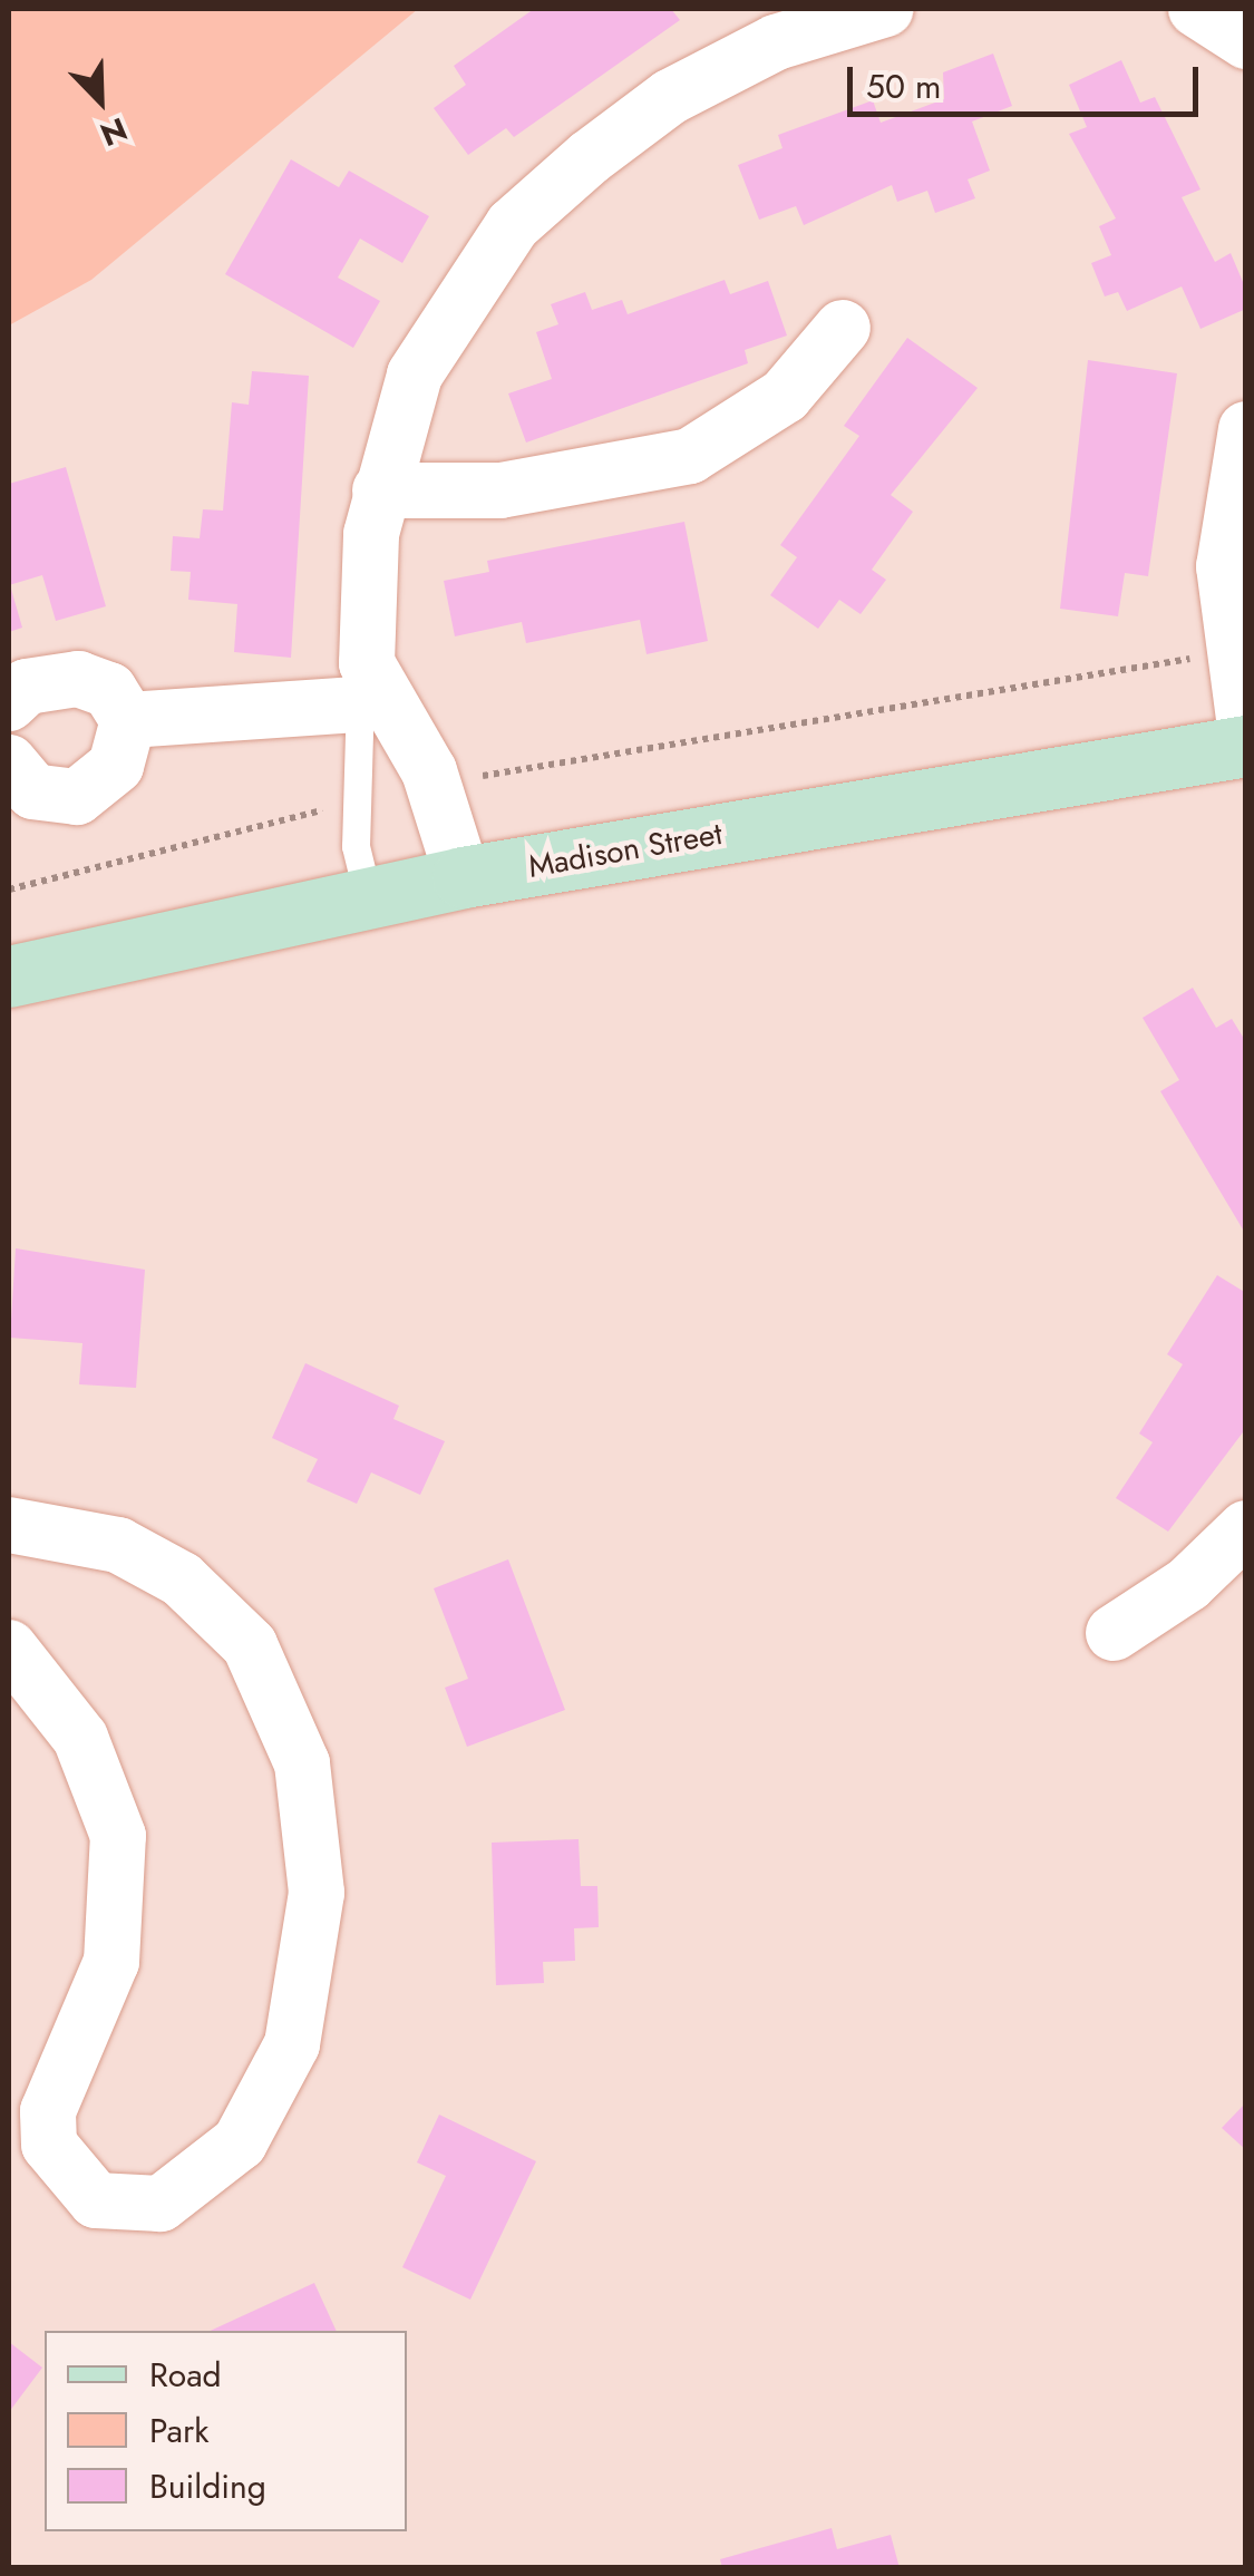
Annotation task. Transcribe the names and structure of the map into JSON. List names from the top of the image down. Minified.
{"streets":{"street":["Madison Street"]},"legend":["Road","Park","Building"],"scale_bar":"50 m","north":"bottom right"}
